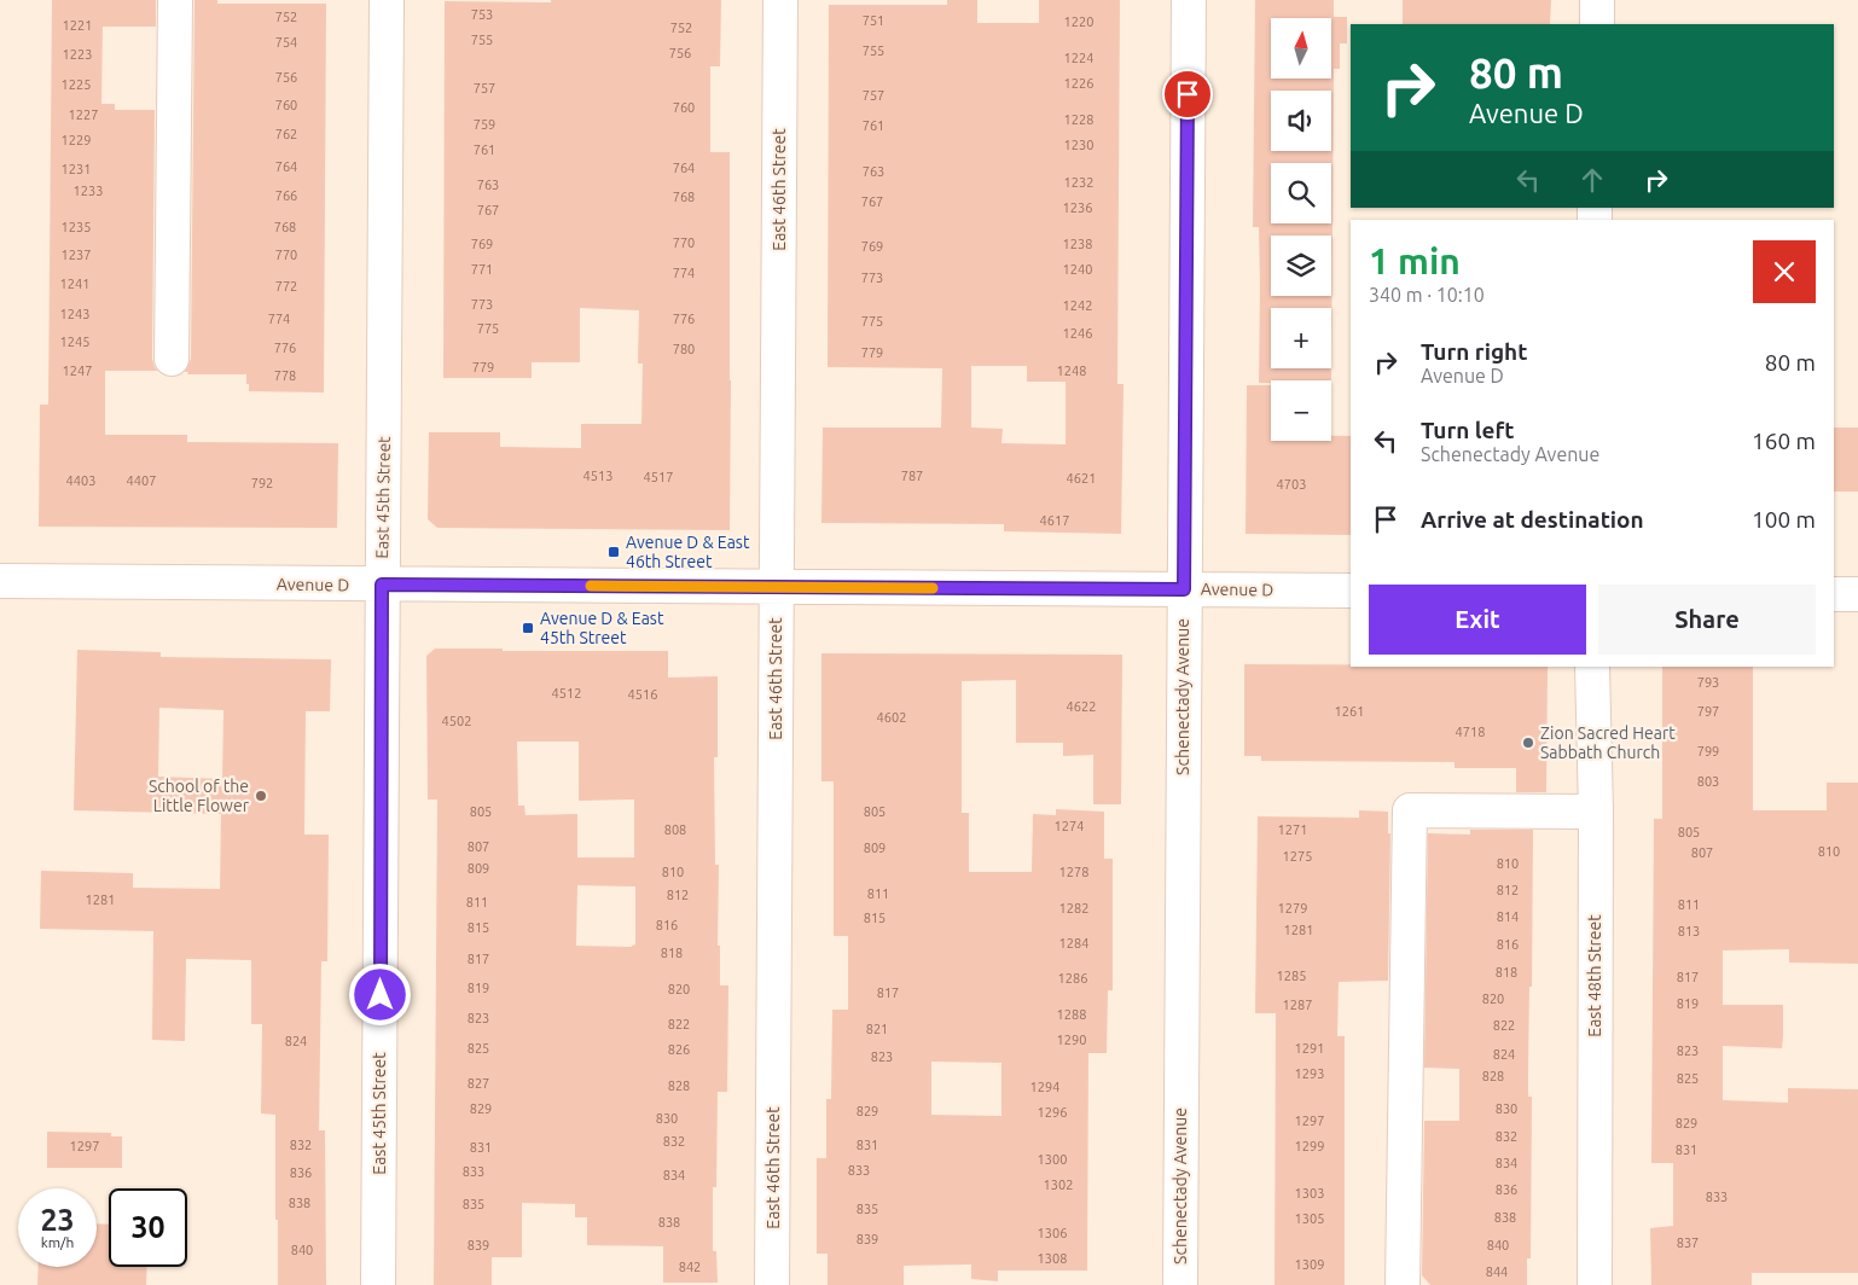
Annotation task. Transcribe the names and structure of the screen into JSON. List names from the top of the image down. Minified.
{"streets":{"street":["East 46th Street","East 45th Street","Avenue D","Schenectady Avenue","East 48th Street"]},"crossings":[["East 46th Street","Avenue D"],["East 45th Street","Avenue D"],["Avenue D","Schenectady Avenue"]],"places":{"transit":["Avenue D & East 46th Street","Avenue D & East 45th Street"],"other":["Zion Sacred Heart Sabbath Church","School of the Little Flower"]},"house_numbers":["753","752","751","1220","1221","752","755","754","755","756","1223","1224","756","1226","1225","757","757","760","760","1227","1228","759","761","762","1229","1230","761","764","764","1231","763","1232","763","1233","766","768","767","1236","767","1235","768","770","769","1238","769","1237","770","771","1240","774","773","1241","772","773","1242","1243","774","776","775","775","1246","1245","776","780","779","779","1247","1248","778","4513","787","4517","4621","4403","4407","792","4703","4617","793","4512","4516","4622","1261","797","4602","4502","4718","799","803","805","805","1274","808","1271","805","807","809","810","807","1275","810","809","810","1278","812","811","812","1281","811","811","1282","1279","814","815","816","815","1281","813","1284","816","818","817","818","1285","817","1286","819","820","817","820","819","1287","1288","823","822","822","821","1290","824","825","1291","826","823","824","823","1293","828","825","827","828","1294","829","830","829","1296","830","1297","829","832","832","832","831","1297","1299","831","831","1300","834","833","833","836","834","1302","836","1303","833","838","835","835","838","1305","838","1306","839","837","839","840","840","1308","1309","842","844"],"north":"top","page":{"map_buttons":["+","−"],"turn":["80 m","Avenue D"],"heading":["1 min","340 m · 10:10"],"list":[{"name":"Turn right","note":"Avenue D","value":"80 m"},{"name":"Turn left","note":"Schenectady Avenue","value":"160 m"},{"name":"Arrive at destination","value":"100 m"}],"buttons":["Exit","Share"],"speed":"23 km/h","limit":"30"}}
